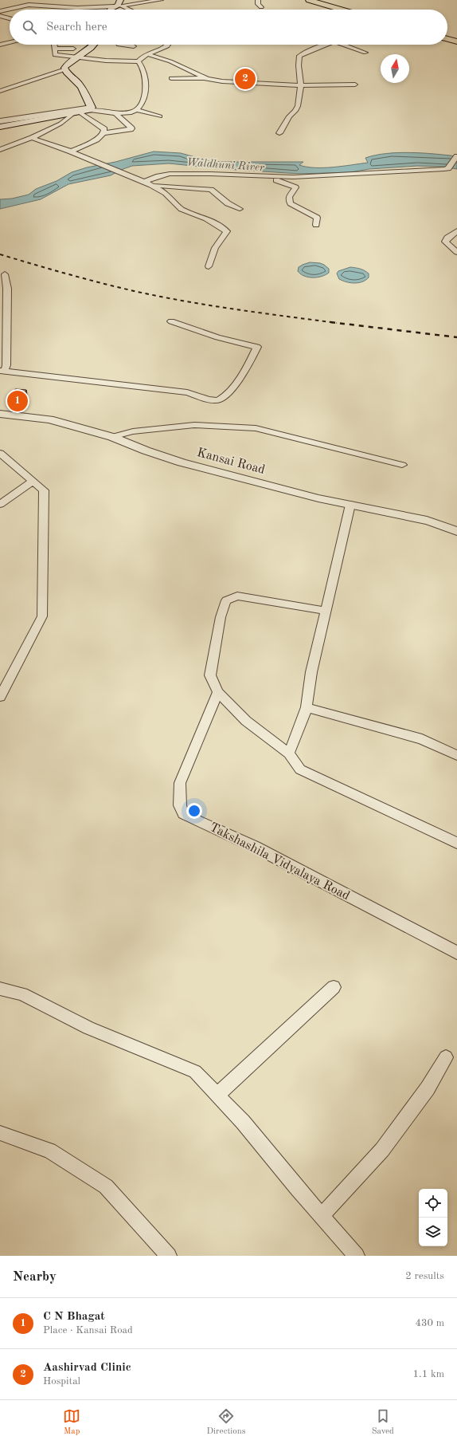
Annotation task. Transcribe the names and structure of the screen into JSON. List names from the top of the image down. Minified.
{"streets":{"street":["Kansai Road","Takshashila Vidyalaya Road"]},"water":["Waldhuni River"],"north":"top","page":{"search":"Search here","pins":["2","1"],"heading":["Nearby","2 results"],"list":[{"mark":"1","name":"C N Bhagat","note":"Place · Kansai Road","value":"430 m"},{"mark":"2","name":"Aashirvad Clinic","note":"Hospital","value":"1.1 km"}],"nav":["Map","Directions","Saved"]}}
